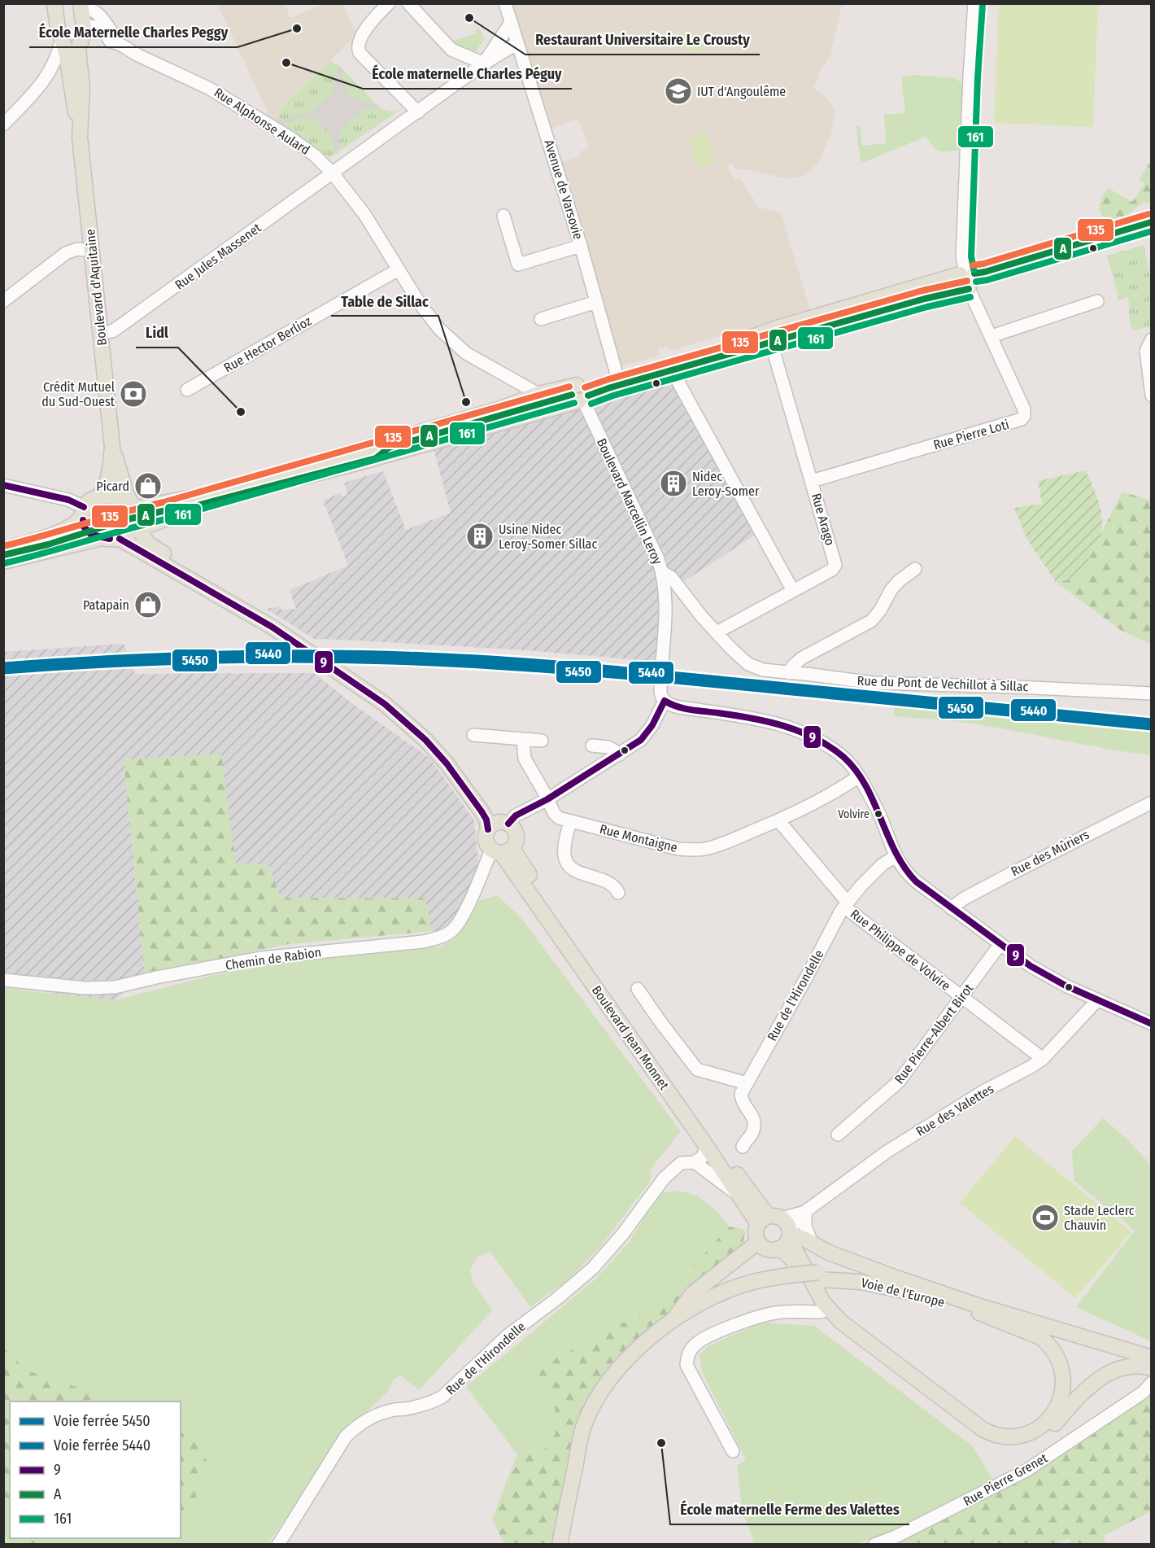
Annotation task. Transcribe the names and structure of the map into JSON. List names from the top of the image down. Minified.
{"streets":{"main road":["Boulevard d'Aquitaine","Boulevard Jean Monnet","Voie de l'Europe"],"street":["Rue Alphonse Aulard","Avenue de Varsovie","Rue Jules Massenet","Rue Hector Berlioz","Rue Pierre Loti","Boulevard Marcellin Leroy","Rue Arago","Rue du Pont de Vechillot à Sillac","Rue Montaigne","Rue des Mûriers","Rue Philippe de Volvire","Chemin de Rabion","Rue de l'Hirondelle","Rue Pierre-Albert Birot","Rue des Valettes","Rue Pierre Grenet"]},"crossings":[["Rue Alphonse Aulard","Rue Jules Massenet"],["Rue Alphonse Aulard","Boulevard d'Aquitaine"],["Rue Alphonse Aulard","Rue Hector Berlioz"],["Rue Jules Massenet","Boulevard d'Aquitaine"],["Rue Pierre Loti","Rue Arago"],["Boulevard Marcellin Leroy","Rue du Pont de Vechillot à Sillac"],["Rue Arago","Rue du Pont de Vechillot à Sillac"],["Rue Montaigne","Rue Philippe de Volvire"],["Rue Philippe de Volvire","Rue de l'Hirondelle"],["Rue Philippe de Volvire","Rue Pierre-Albert Birot"],["Rue Philippe de Volvire","Rue des Valettes"],["Chemin de Rabion","Boulevard Jean Monnet"],["Boulevard Jean Monnet","Rue des Valettes"]],"places":{"other":["Restaurant Universitaire Le Crousty","École Maternelle Charles Peggy","École maternelle Charles Péguy","Table de Sillac","Lidl","Volvire","École maternelle Ferme des Valettes"],"school or university":["IUT d'Angoulême"],"bank":["Crédit Mutuel du Sud-Ouest"],"building":["Nidec Leroy-Somer","Usine Nidec Leroy-Somer Sillac"],"shop":["Picard","Patapain"],"sports":["Stade Leclerc Chauvin"]},"lines":["transit line 161","transit line 135","transit line A","transit line 9","rail line 5440","rail line 5450"],"legend":["Voie ferrée 5450","Voie ferrée 5440","9","A","161"]}
